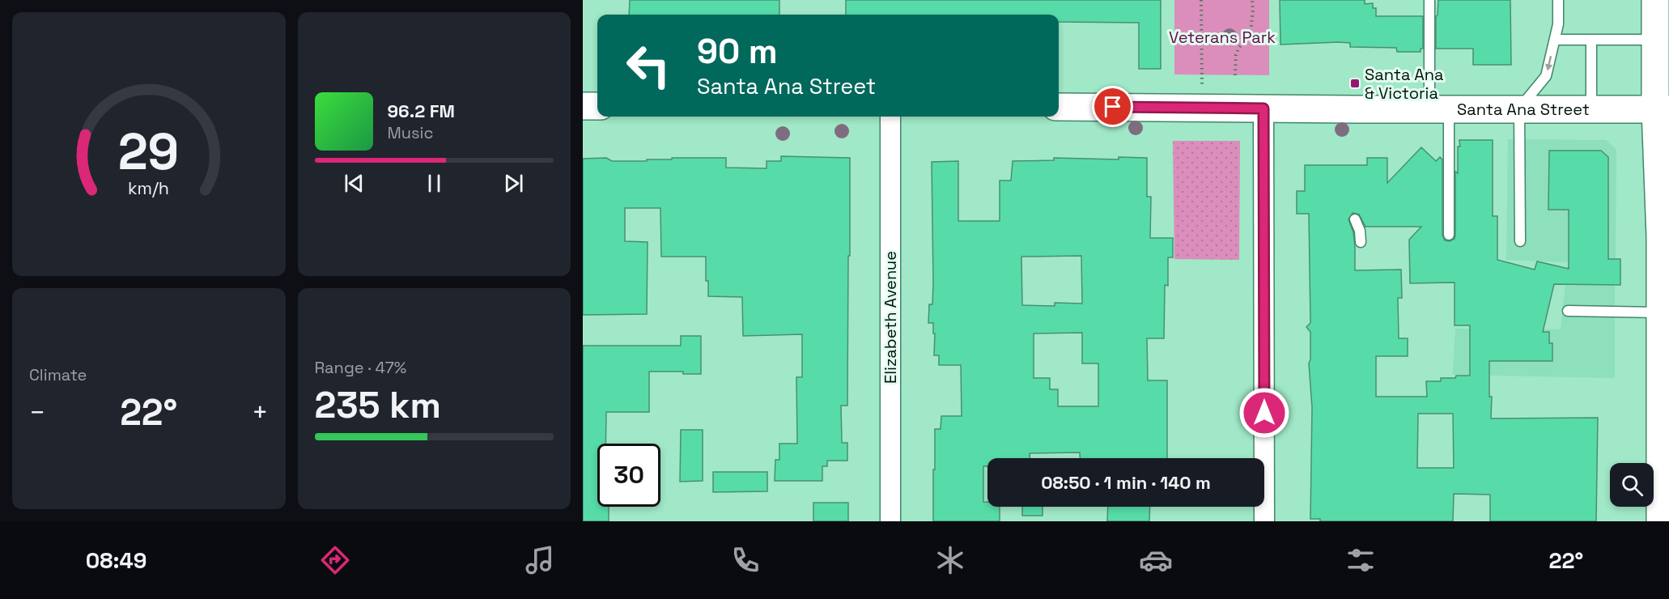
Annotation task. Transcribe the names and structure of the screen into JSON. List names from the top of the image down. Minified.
{"streets":{"street":["Santa Ana Street","Elizabeth Avenue"]},"parks":["Veterans Park"],"places":{"transit":["Santa Ana & Victoria"]},"page":{"turn":["90 m","Santa Ana Street"],"song":["96.2 FM","Music"],"tile":["Climate",["Range · 47%","235 km"]],"heat":["−","22°","+"],"limit":"30","trip":"08:50 · 1 min · 140 m","tabs":["08:49","22°"],"gauge":["29","km/h"]}}
